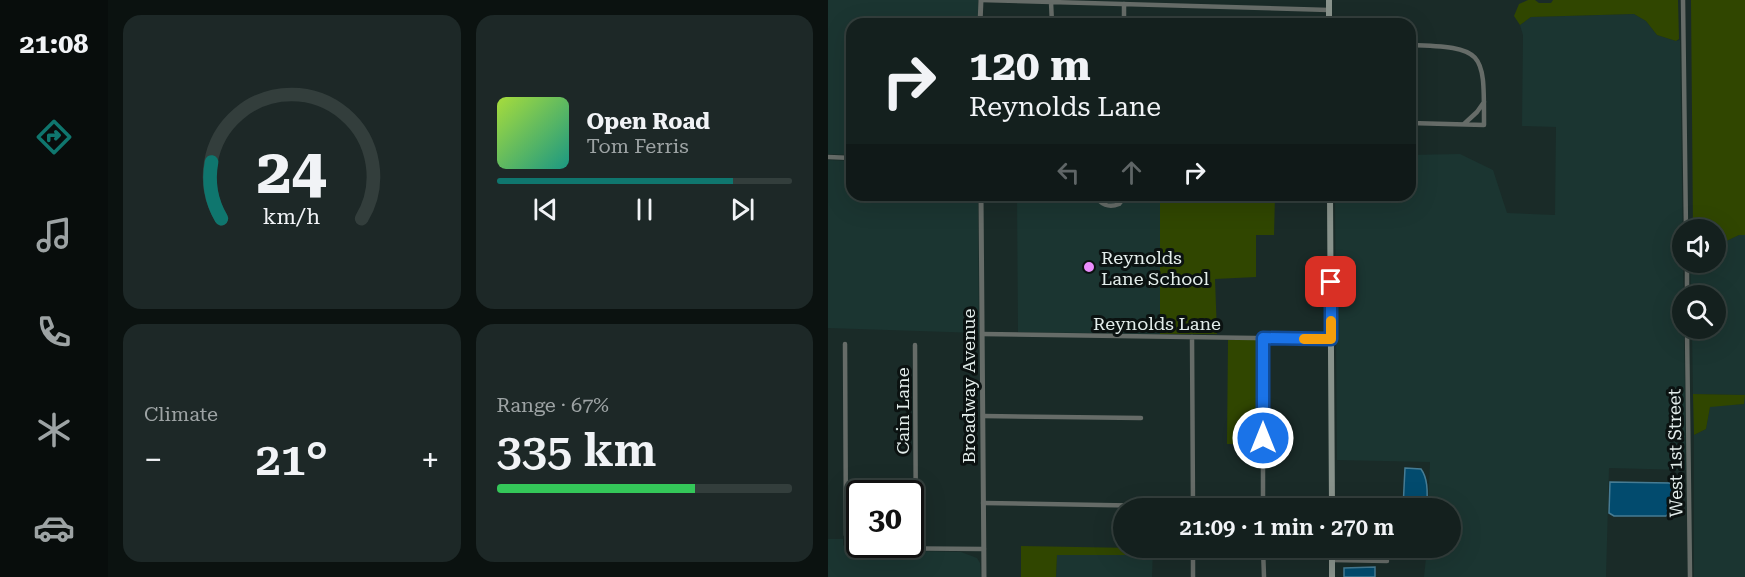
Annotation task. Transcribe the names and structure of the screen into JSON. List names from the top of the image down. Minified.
{"streets":{"street":["Reynolds Lane","Broadway Avenue","Cain Lane","West 1st Street"]},"crossings":[["Reynolds Lane","Broadway Avenue"]],"places":["Reynolds Lane School"],"page":{"tabs":"21:08","turn":["120 m","Reynolds Lane"],"song":["Open Road","Tom Ferris"],"tile":["Climate",["Range · 67%","335 km"]],"heat":["−","21°","+"],"limit":"30","trip":"21:09 · 1 min · 270 m","gauge":["24","km/h"]}}
